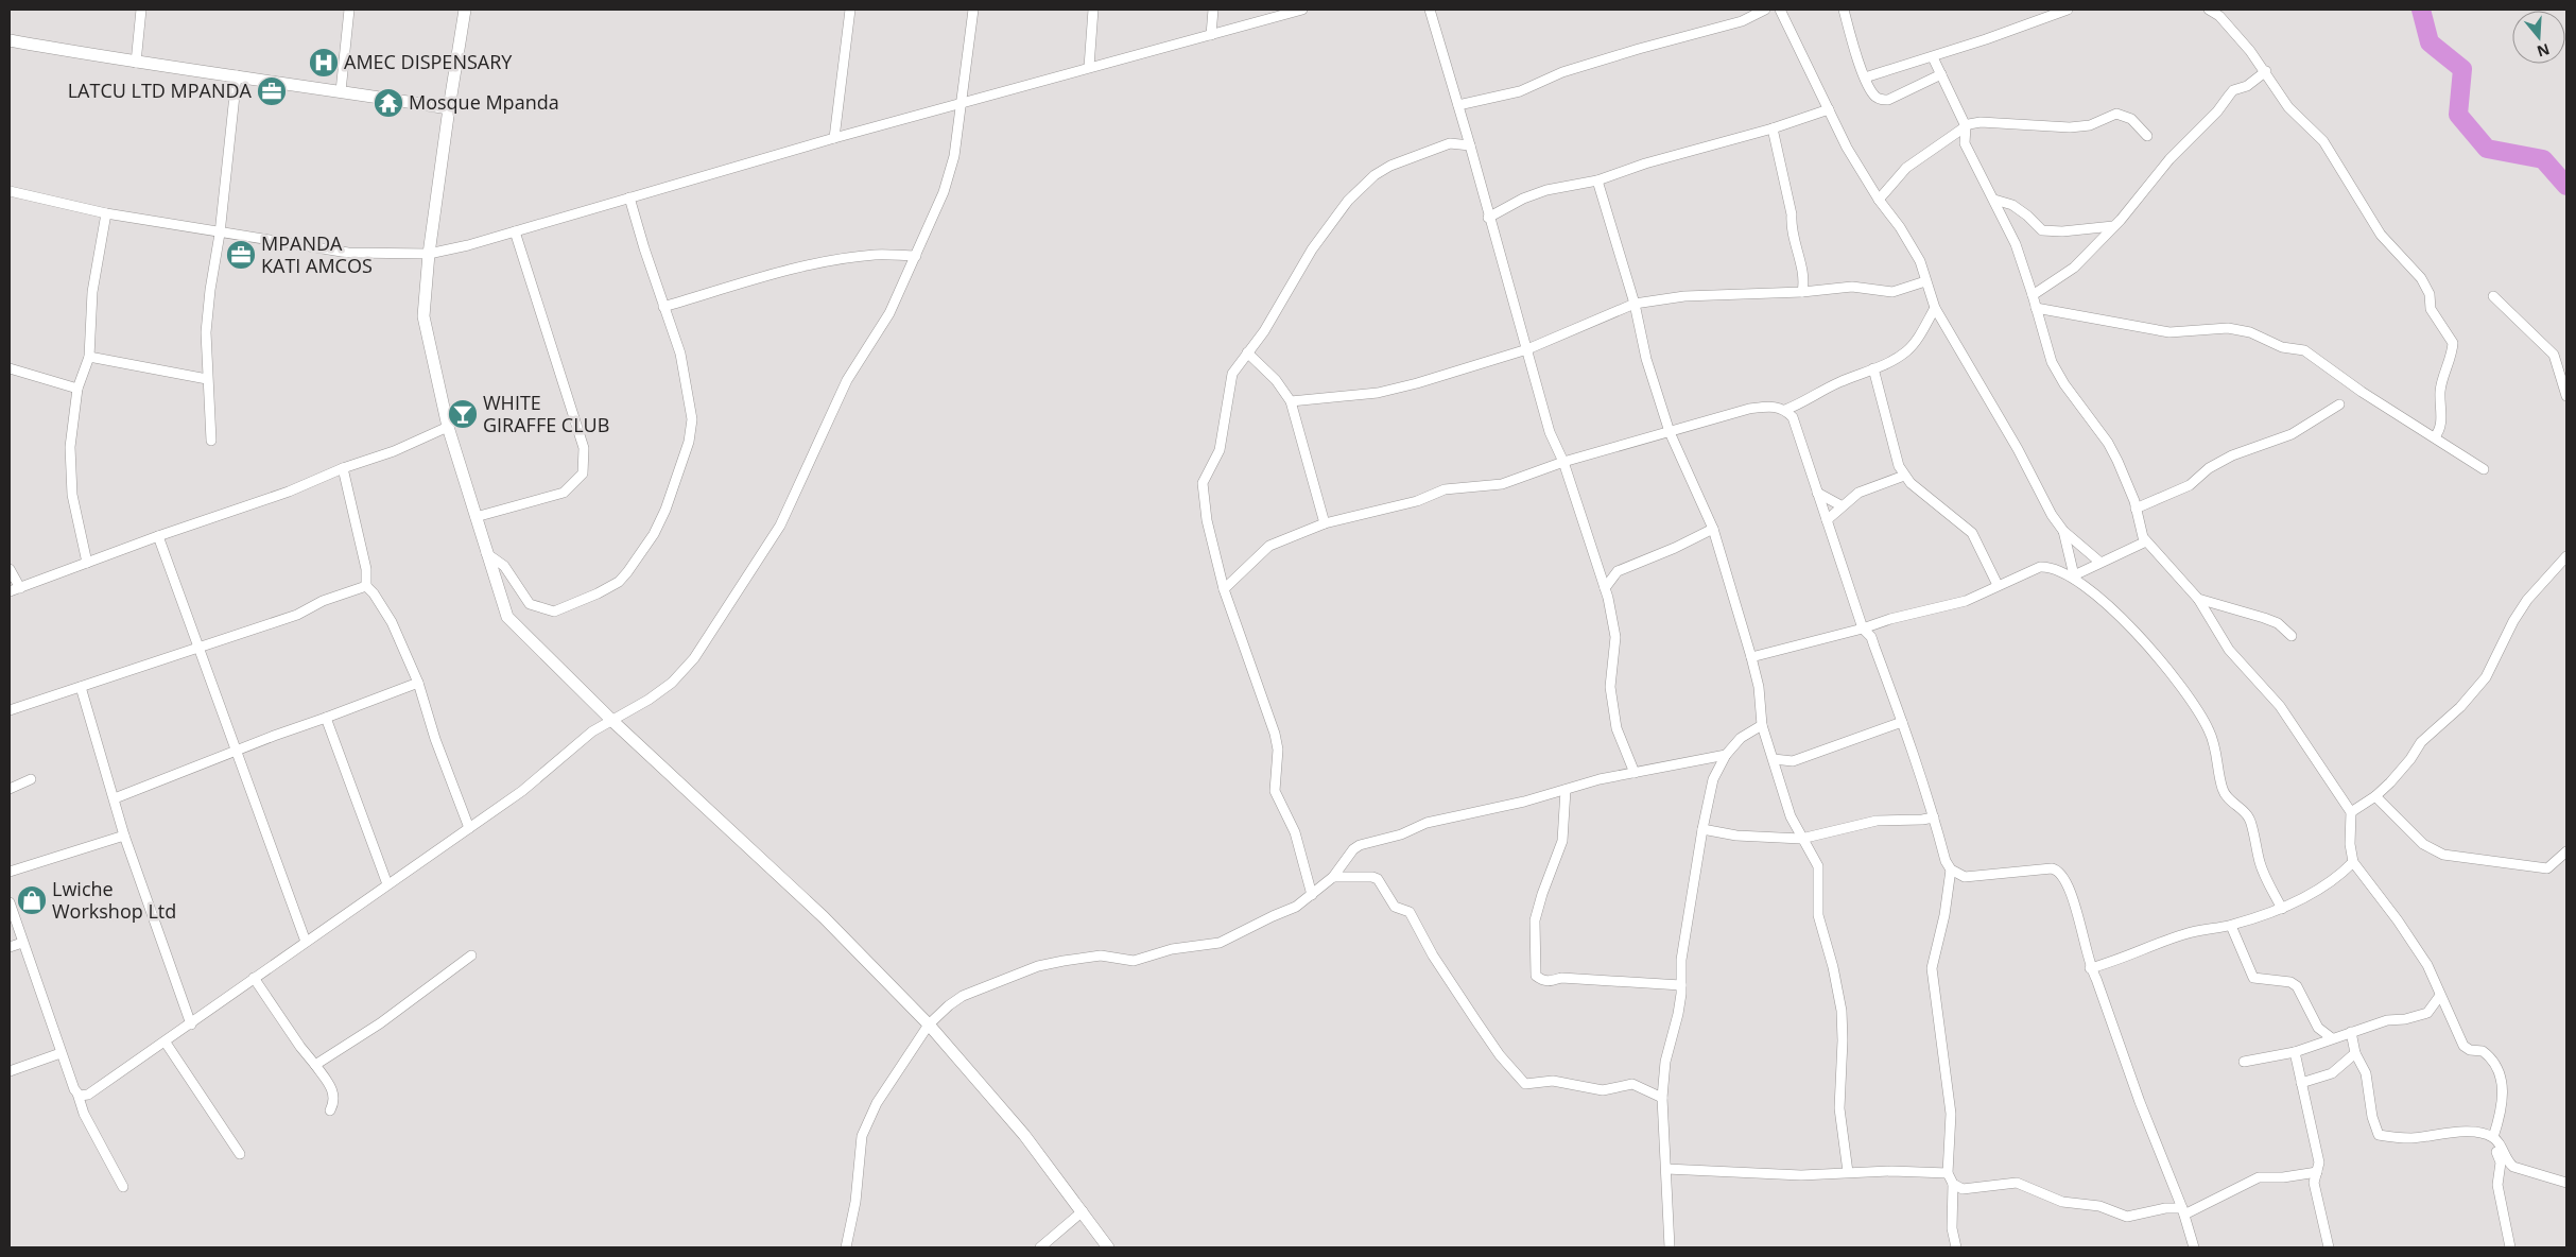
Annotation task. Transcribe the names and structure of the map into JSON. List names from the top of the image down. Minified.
{"places":{"hospital":["AMEC DISPENSARY"],"office":["LATCU LTD MPANDA","MPANDA KATI AMCOS"],"temple":["Mosque Mpanda"],"bar":["WHITE GIRAFFE CLUB"],"shop":["Lwiche Workshop Ltd"]},"north":"bottom"}
